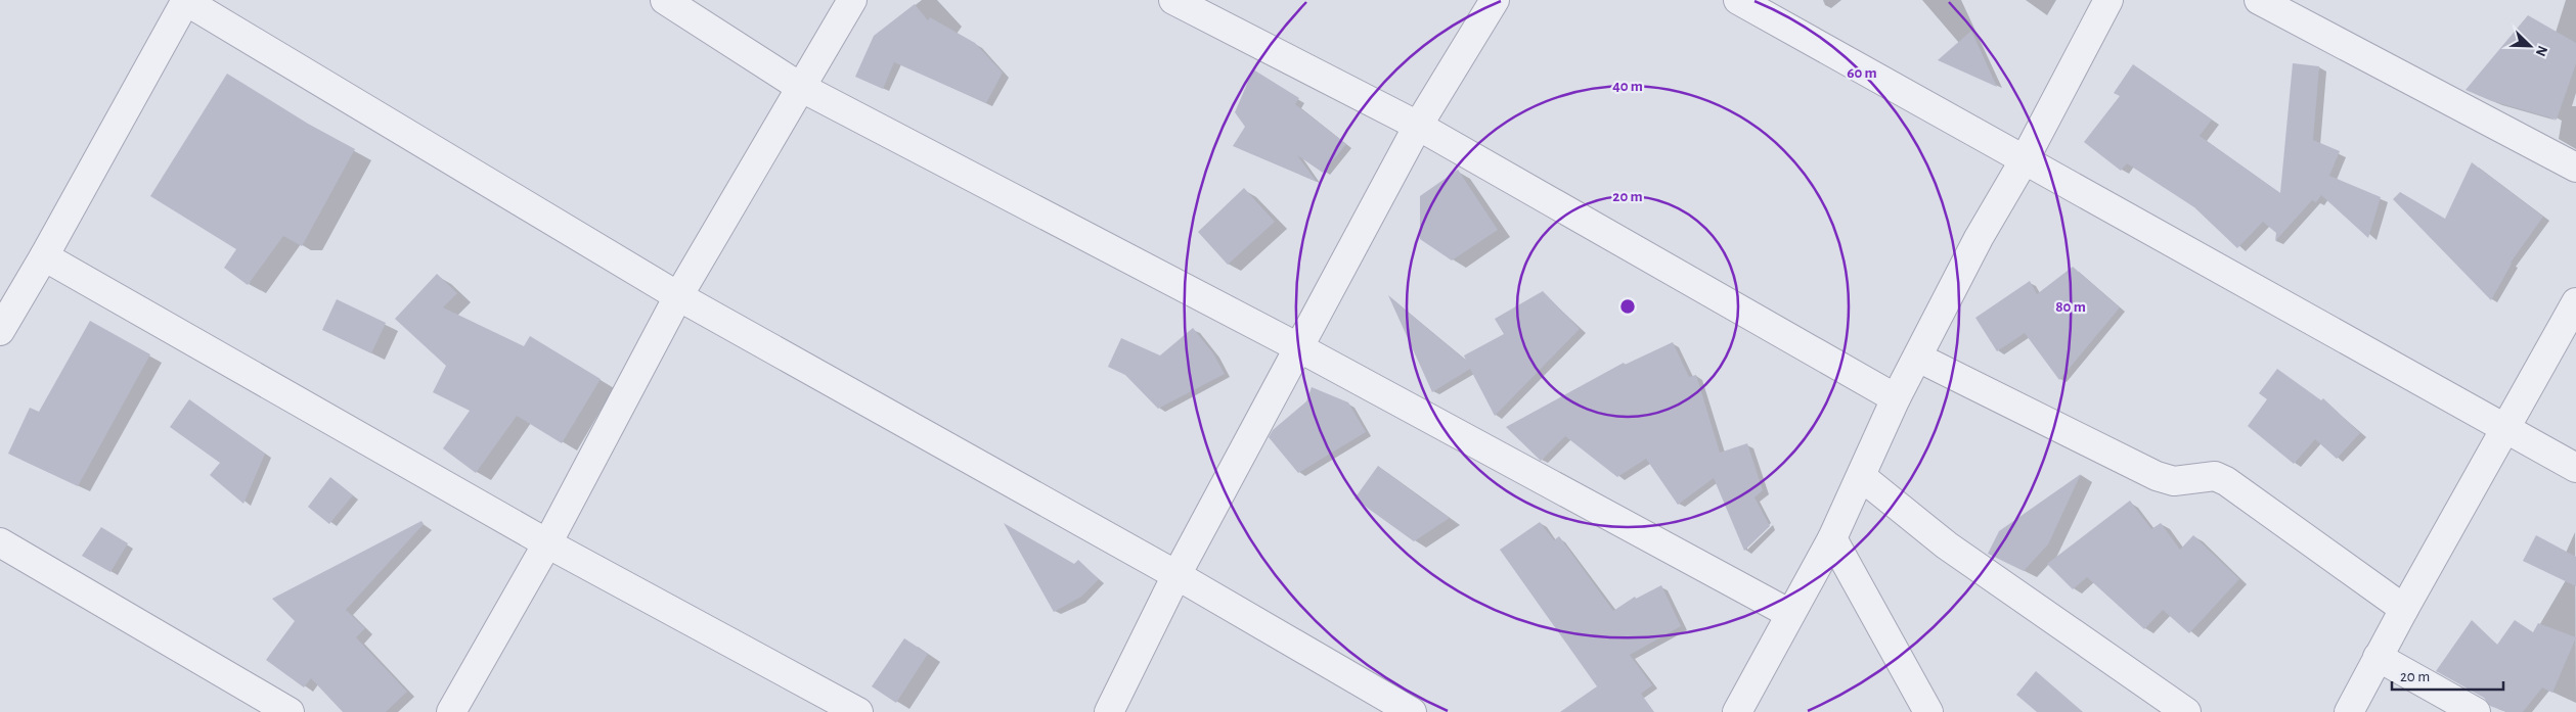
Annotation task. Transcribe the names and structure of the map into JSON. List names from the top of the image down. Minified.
{"scale_bar":"20 m","north":"bottom right","rings":["60 m","40 m","20 m","80 m"]}
